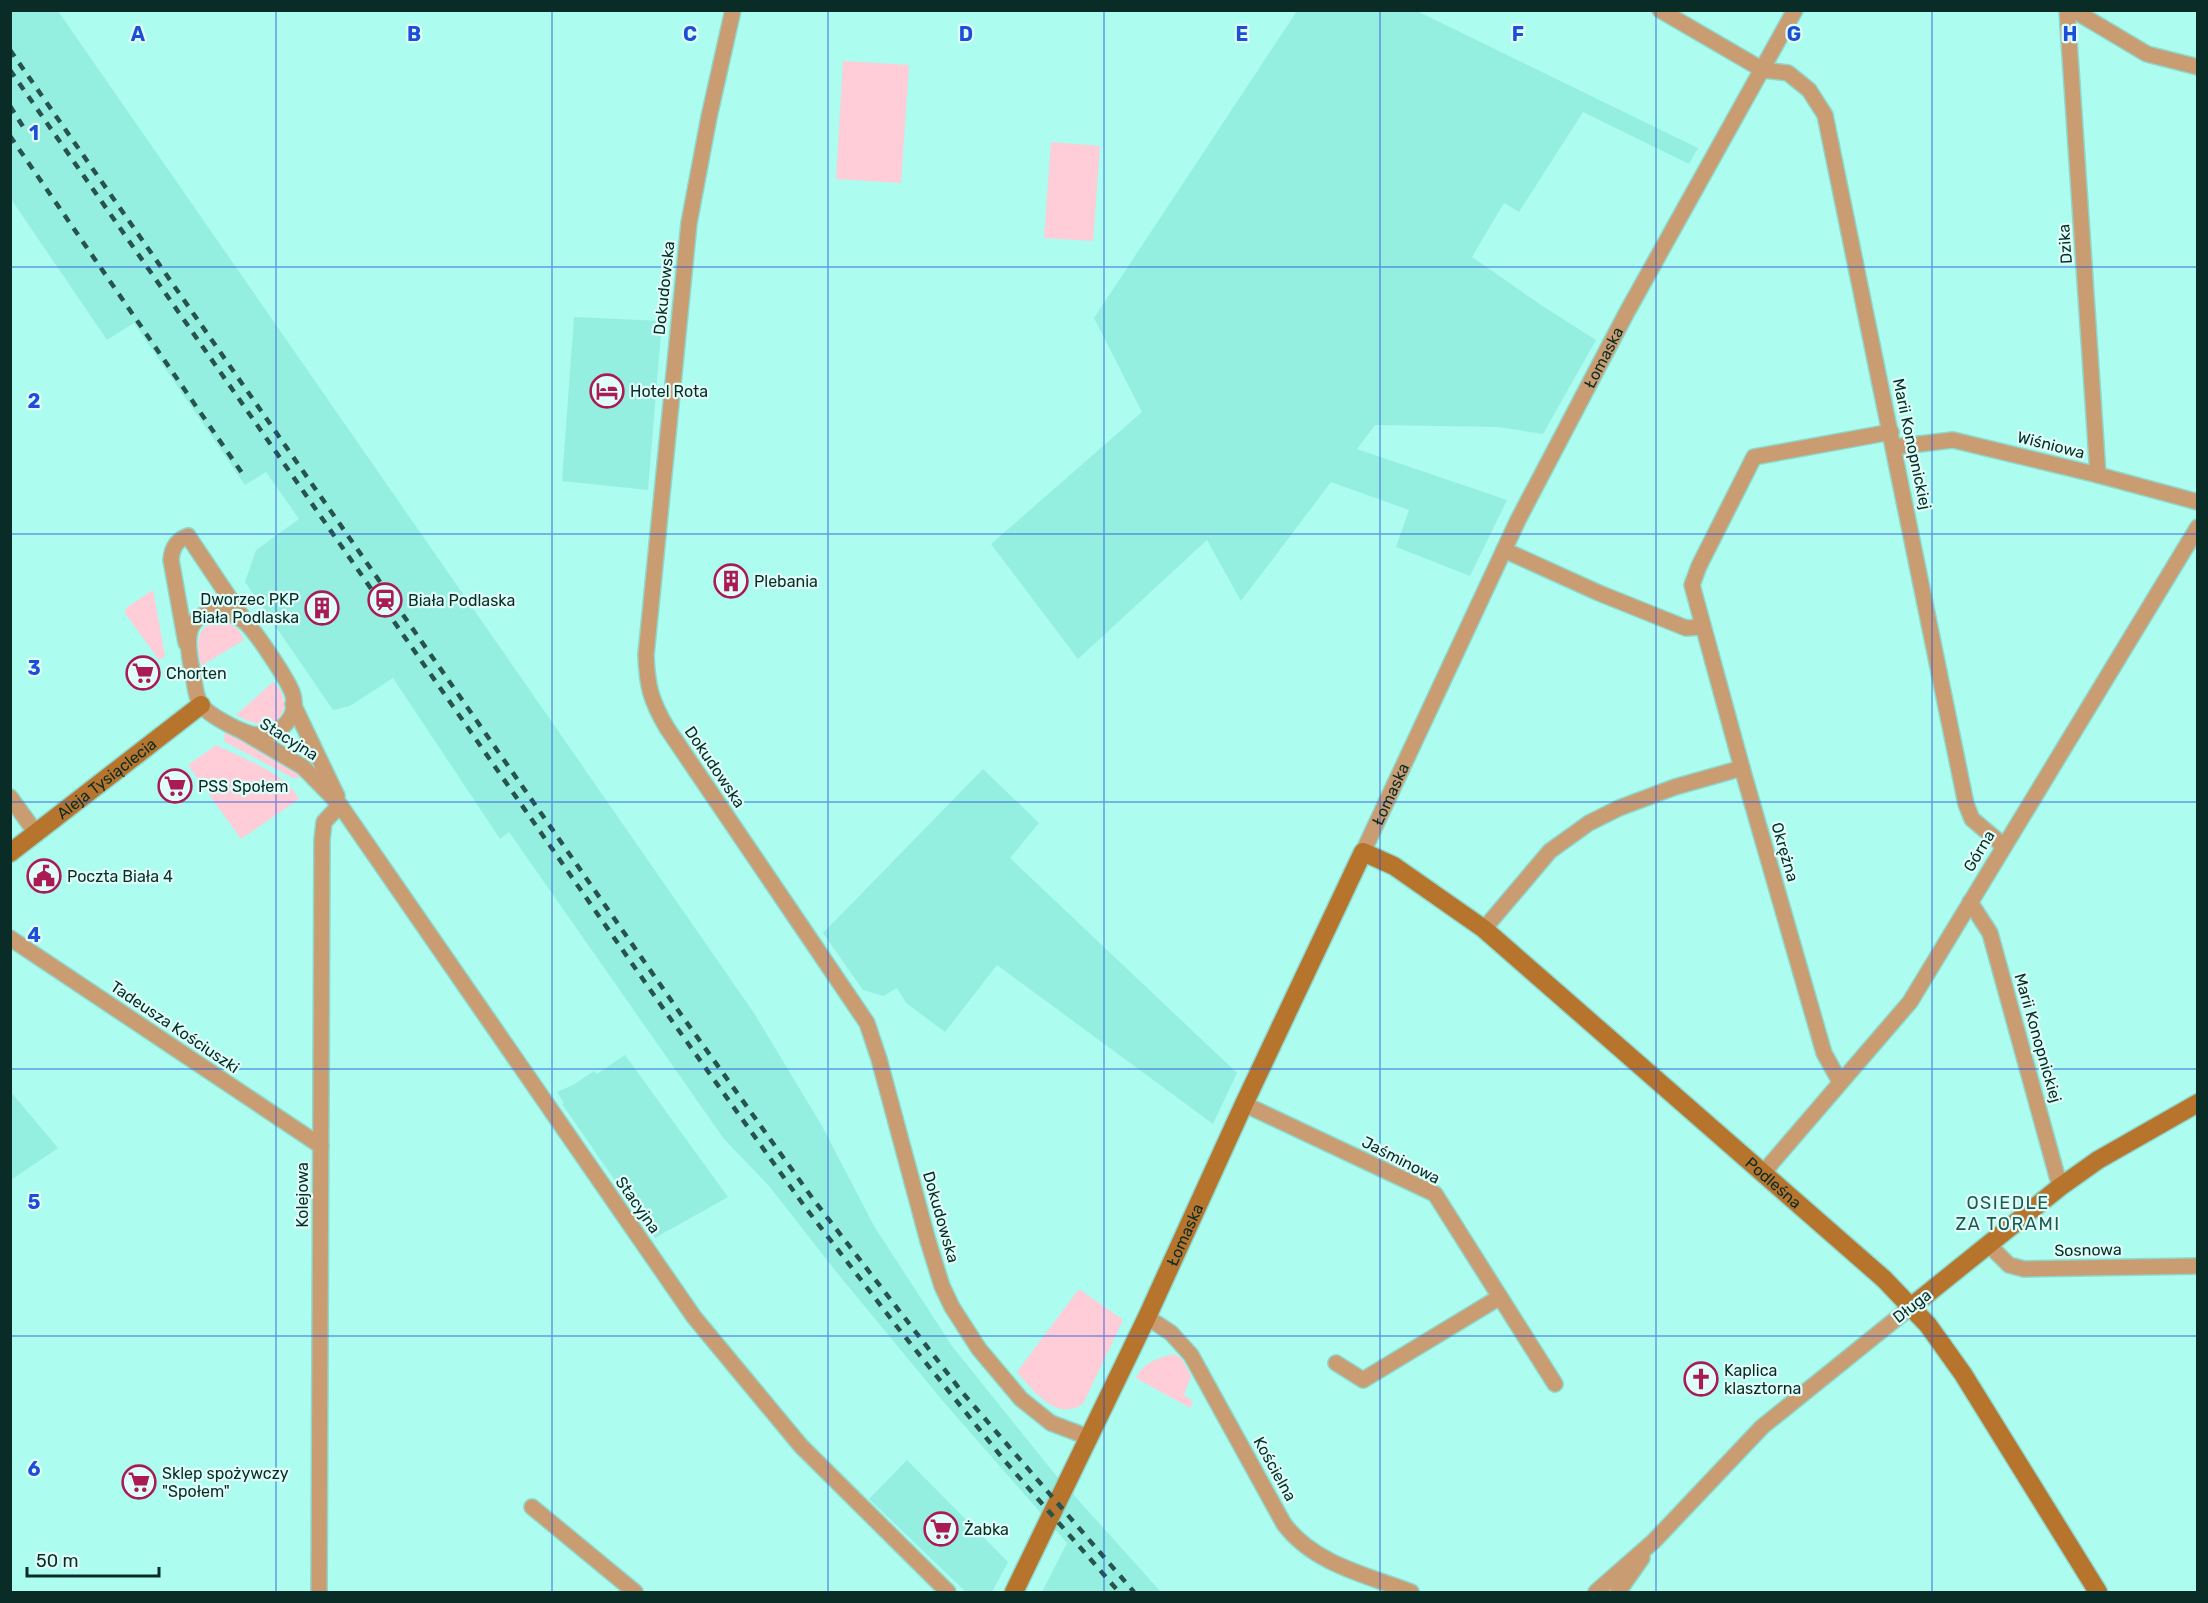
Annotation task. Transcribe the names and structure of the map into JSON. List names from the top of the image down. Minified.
{"streets":{"street":["Dzika","Dokudowska","Łomaska","Marii Konopnickiej","Wiśniowa","Stacyjna","Aleja Tysiąclecia","Górna","Okrężna","Tadeusza Kościuszki","Jaśminowa","Podleśna","Kolejowa","Sosnowa","Długa","Kościelna"]},"crossings":[["Dzika","Wiśniowa"],["Dokudowska","Łomaska"],["Łomaska","Marii Konopnickiej"],["Łomaska","Jaśminowa"],["Łomaska","Podleśna"],["Łomaska","Kościelna"],["Marii Konopnickiej","Wiśniowa"],["Marii Konopnickiej","Górna"],["Marii Konopnickiej","Okrężna"],["Marii Konopnickiej","Długa"],["Wiśniowa","Okrężna"],["Stacyjna","Aleja Tysiąclecia"],["Stacyjna","Kolejowa"],["Górna","Okrężna"],["Górna","Podleśna"],["Tadeusza Kościuszki","Kolejowa"],["Podleśna","Długa"],["Sosnowa","Długa"]],"districts":["OSIEDLE ZA TORAMI"],"places":{"hotel":["Hotel Rota"],"building":["Plebania","Dworzec PKP Biała Podlaska"],"station":["Biała Podlaska"],"supermarket":["Chorten","PSS Społem","Sklep spożywczy \"Społem\"","Żabka"],"public building":["Poczta Biała 4"],"church":["Kaplica klasztorna"]},"scale_bar":"50 m","grid":{"columns":["A","B","C","D","E","F","G","H"],"rows":["1","2","3","4","5","6"]}}
